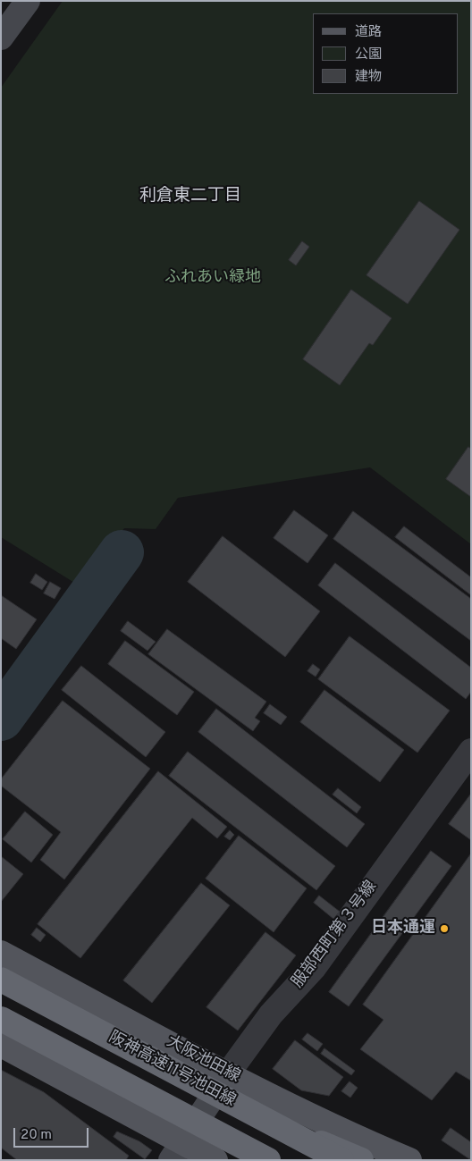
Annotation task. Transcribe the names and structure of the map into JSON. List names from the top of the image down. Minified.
{"streets":{"highway":["阪神高速11号池田線"],"main road":["大阪池田線"],"street":["服部西町第３号線"]},"crossings":[["服部西町第３号線","大阪池田線"]],"districts":["利倉東二丁目"],"parks":["ふれあい緑地"],"places":["日本通運"],"legend":["道路","公園","建物"],"scale_bar":"20 m"}
